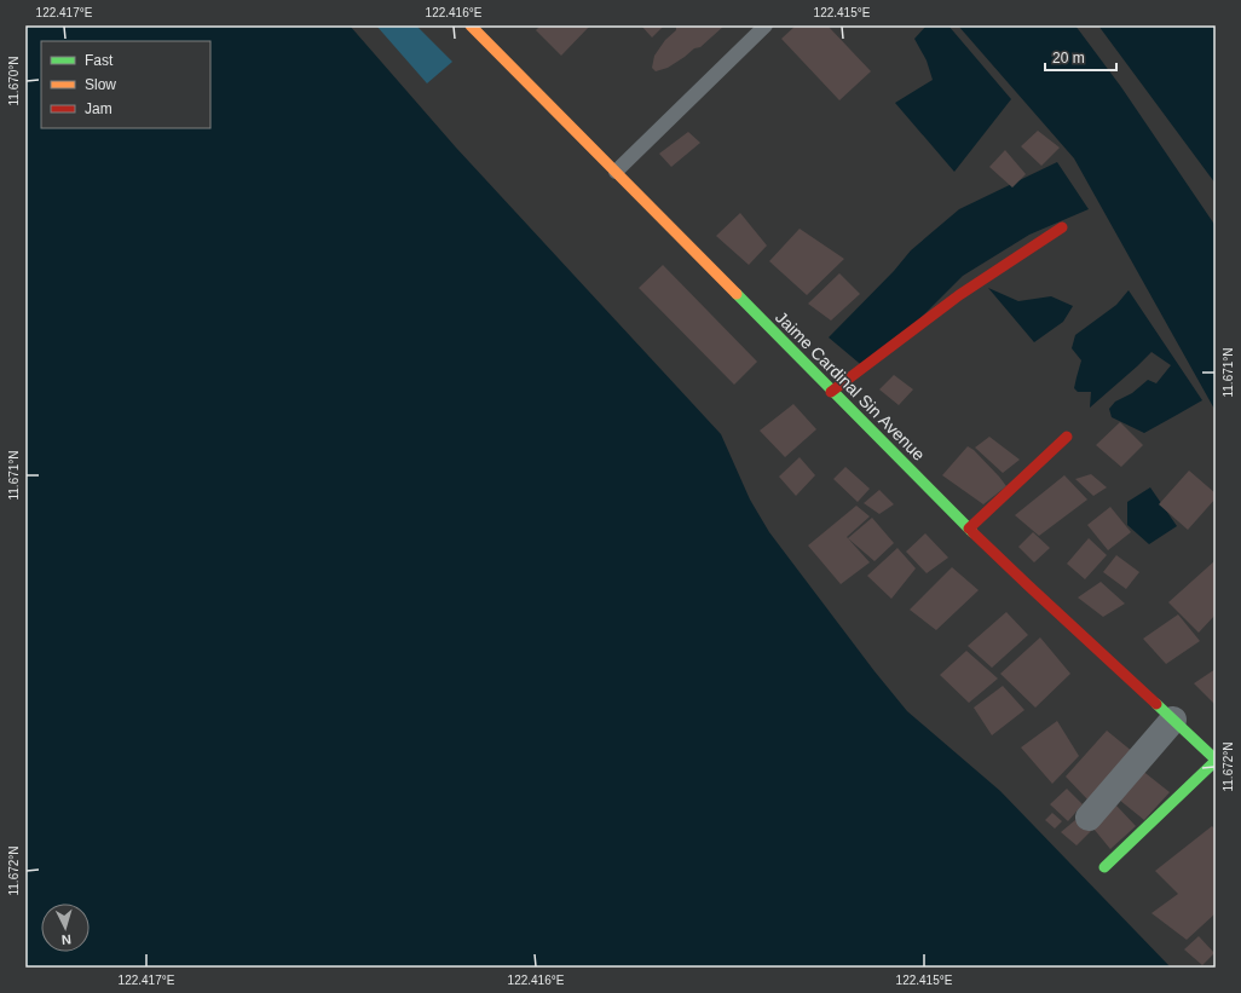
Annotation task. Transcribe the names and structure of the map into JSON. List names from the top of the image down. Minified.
{"streets":{"main road":["Jaime Cardinal Sin Avenue"]},"legend":["Fast","Slow","Jam"],"scale_bar":"20 m","north":"bottom","coordinates":["122.417°E","122.416°E","122.415°E","11.670°N","11.671°N","11.672°N"]}
